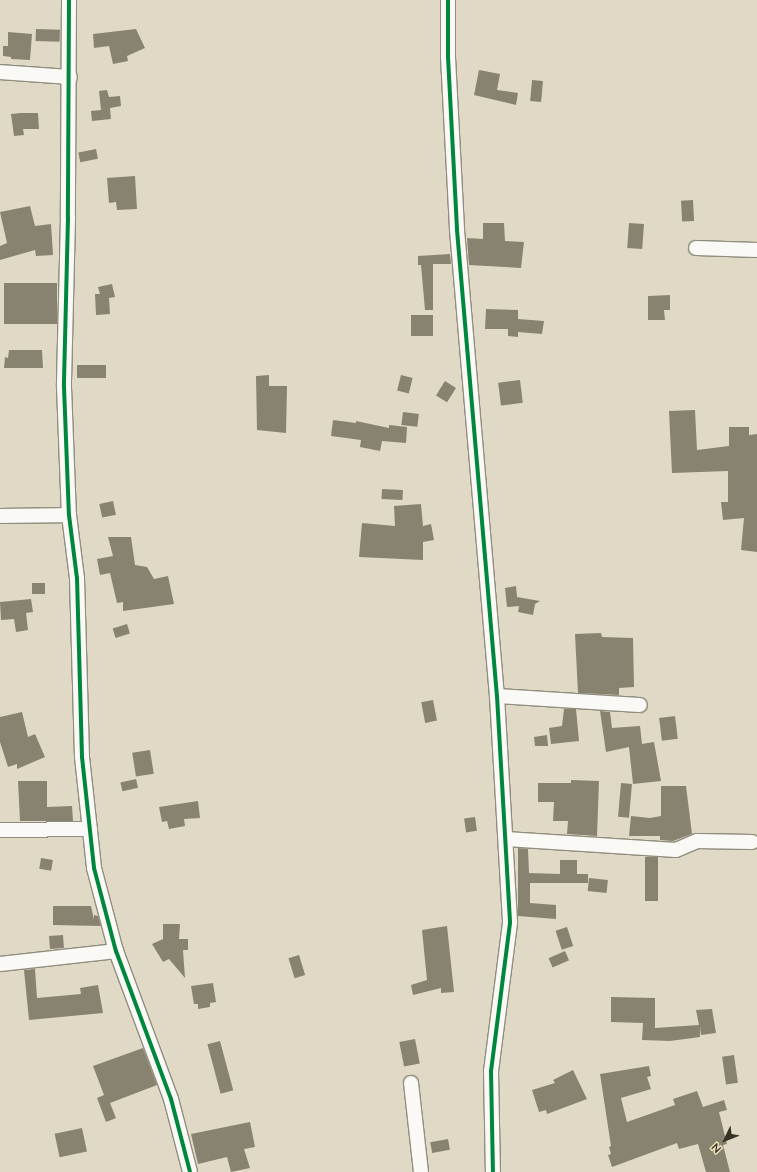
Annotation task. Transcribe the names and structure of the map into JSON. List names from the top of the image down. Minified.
{"north":"bottom left"}
